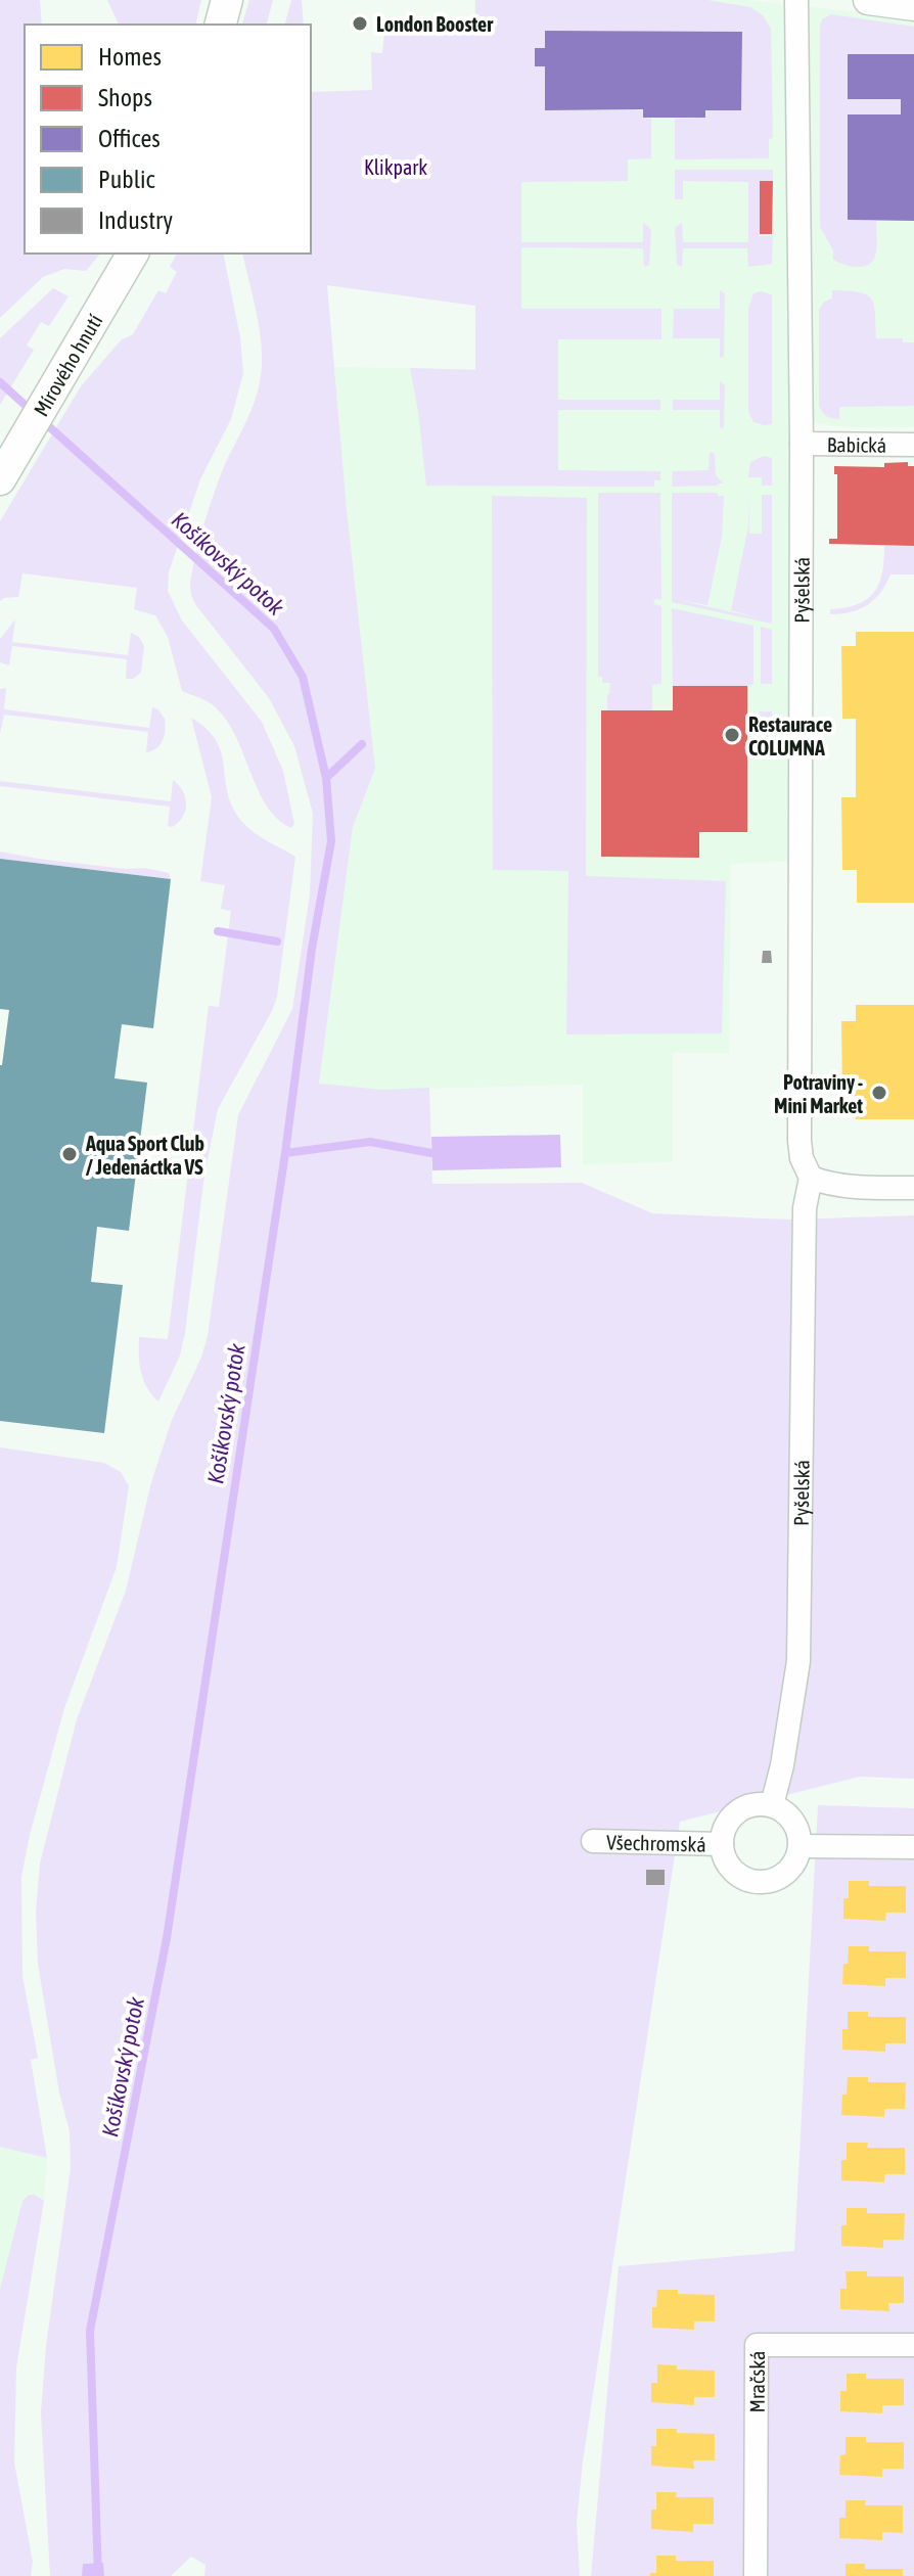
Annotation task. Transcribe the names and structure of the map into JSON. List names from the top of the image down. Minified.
{"streets":{"main road":["Mírového hnutí"],"street":["Babická","Pyšelská","Všechromská","Mračská"]},"crossings":[["Babická","Pyšelská"],["Pyšelská","Všechromská"]],"water":["Košíkovský potok"],"parks":["Klikpark"],"places":["London Booster","Restaurace COLUMNA","Potraviny - Mini Market","Aqua Sport Club / Jedenáctka VS"],"legend":["Homes","Shops","Offices","Public","Industry"]}
